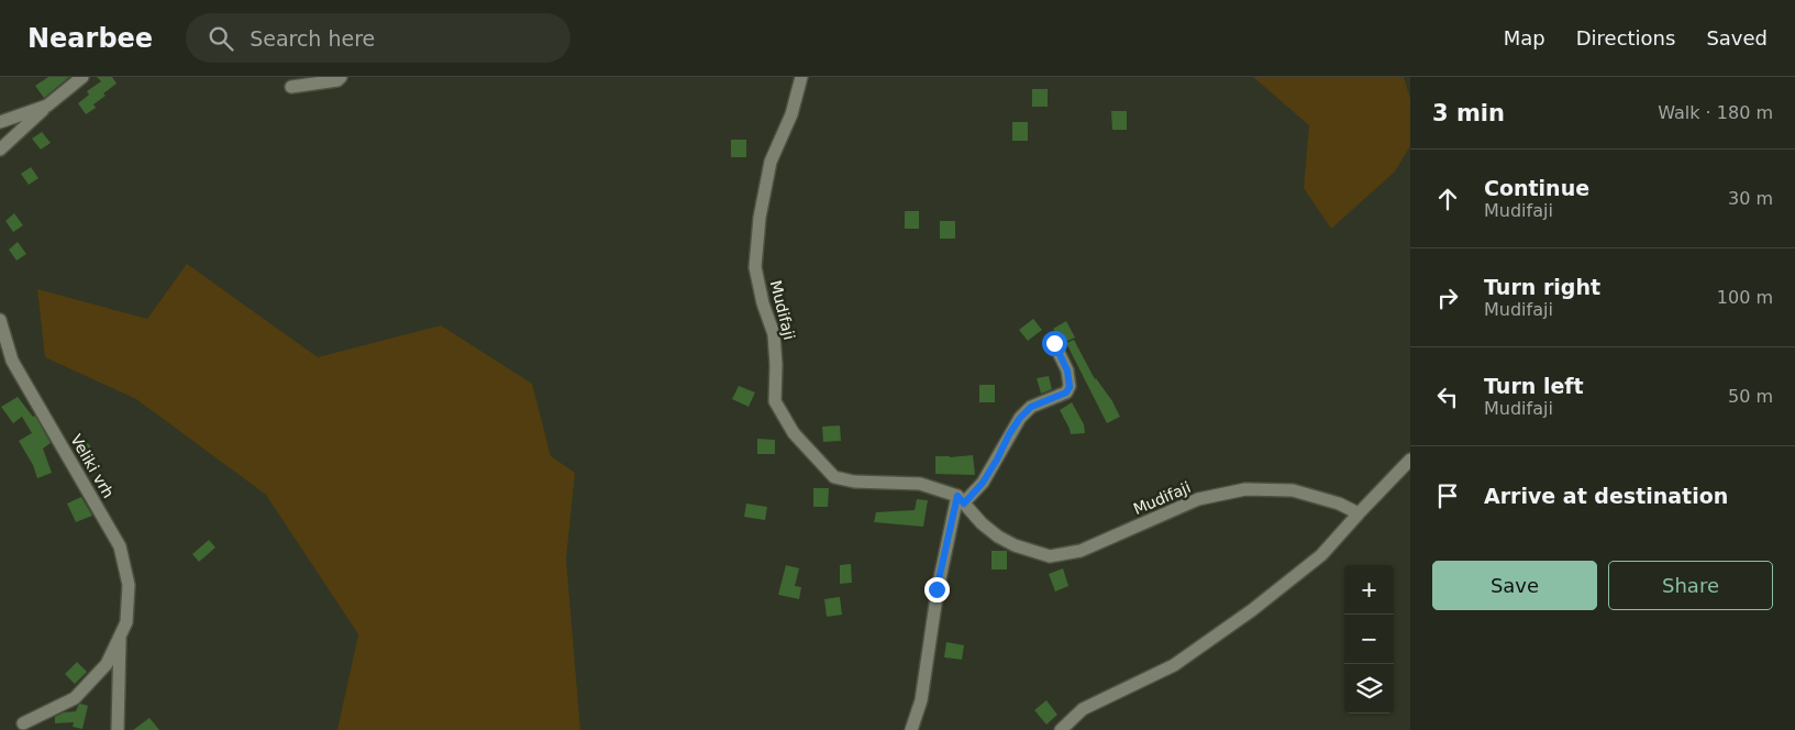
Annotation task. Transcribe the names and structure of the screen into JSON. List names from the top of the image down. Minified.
{"streets":{"street":["Mudifaji","Veliki vrh"]},"page":{"header":"Nearbee","search":"Search here","nav":["Map","Directions","Saved"],"heading":["3 min","Walk · 180 m"],"list":[["Continue","Mudifaji","30 m"],["Turn right","Mudifaji","100 m"],["Turn left","Mudifaji","50 m"],"Arrive at destination"],"buttons":["Save","Share"],"map_buttons":["+","−"]}}
